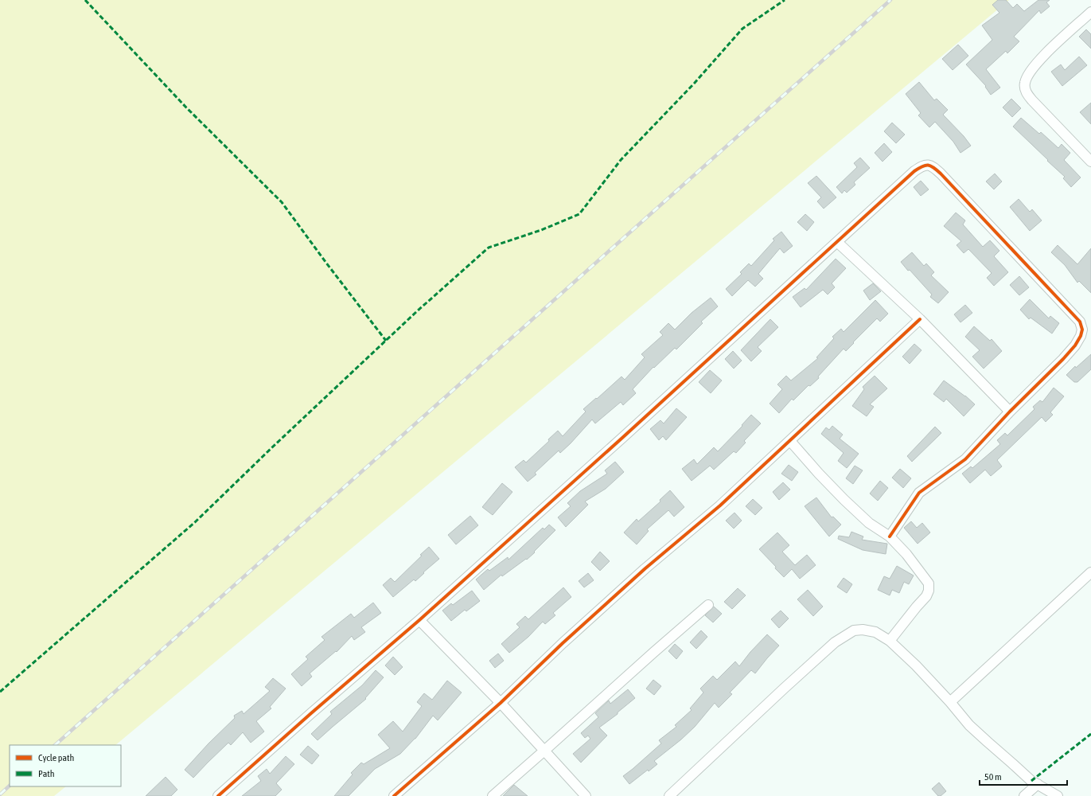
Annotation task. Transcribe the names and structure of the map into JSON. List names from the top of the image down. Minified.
{"legend":["Cycle path","Path"],"scale_bar":"50 m"}
